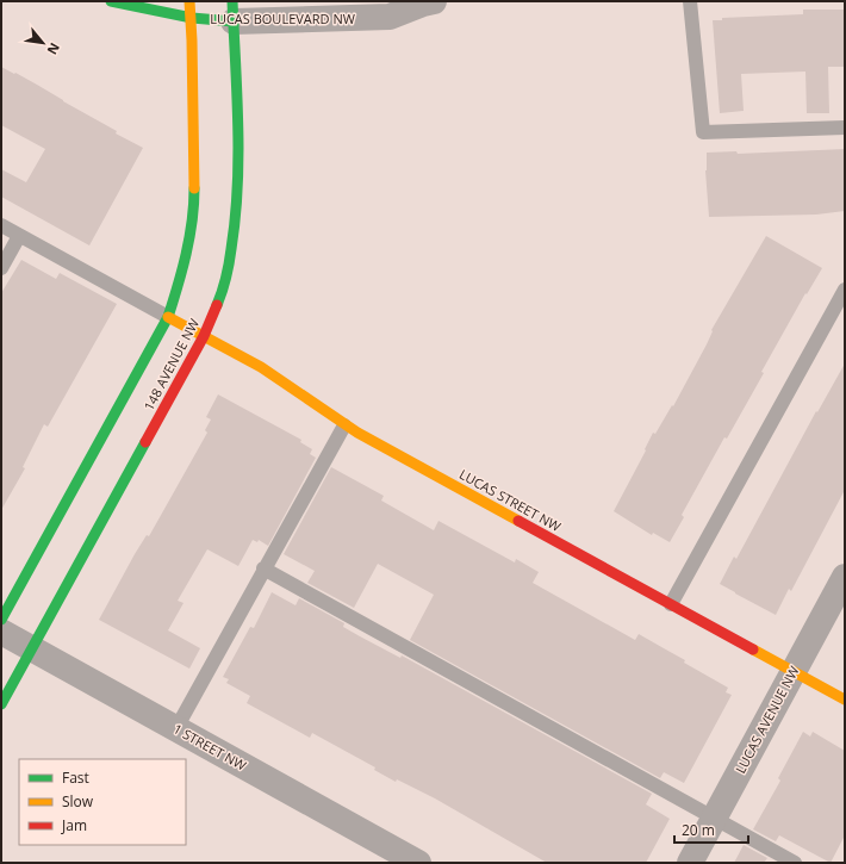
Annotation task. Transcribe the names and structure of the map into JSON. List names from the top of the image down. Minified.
{"streets":{"street":["LUCAS BOULEVARD NW","148 AVENUE NW","LUCAS STREET NW","LUCAS AVENUE NW","1 STREET NW"]},"crossings":[["LUCAS BOULEVARD NW","148 AVENUE NW"],["148 AVENUE NW","LUCAS STREET NW"],["148 AVENUE NW","1 STREET NW"],["LUCAS STREET NW","LUCAS AVENUE NW"]],"legend":["Fast","Slow","Jam"],"scale_bar":"20 m","north":"bottom right"}
